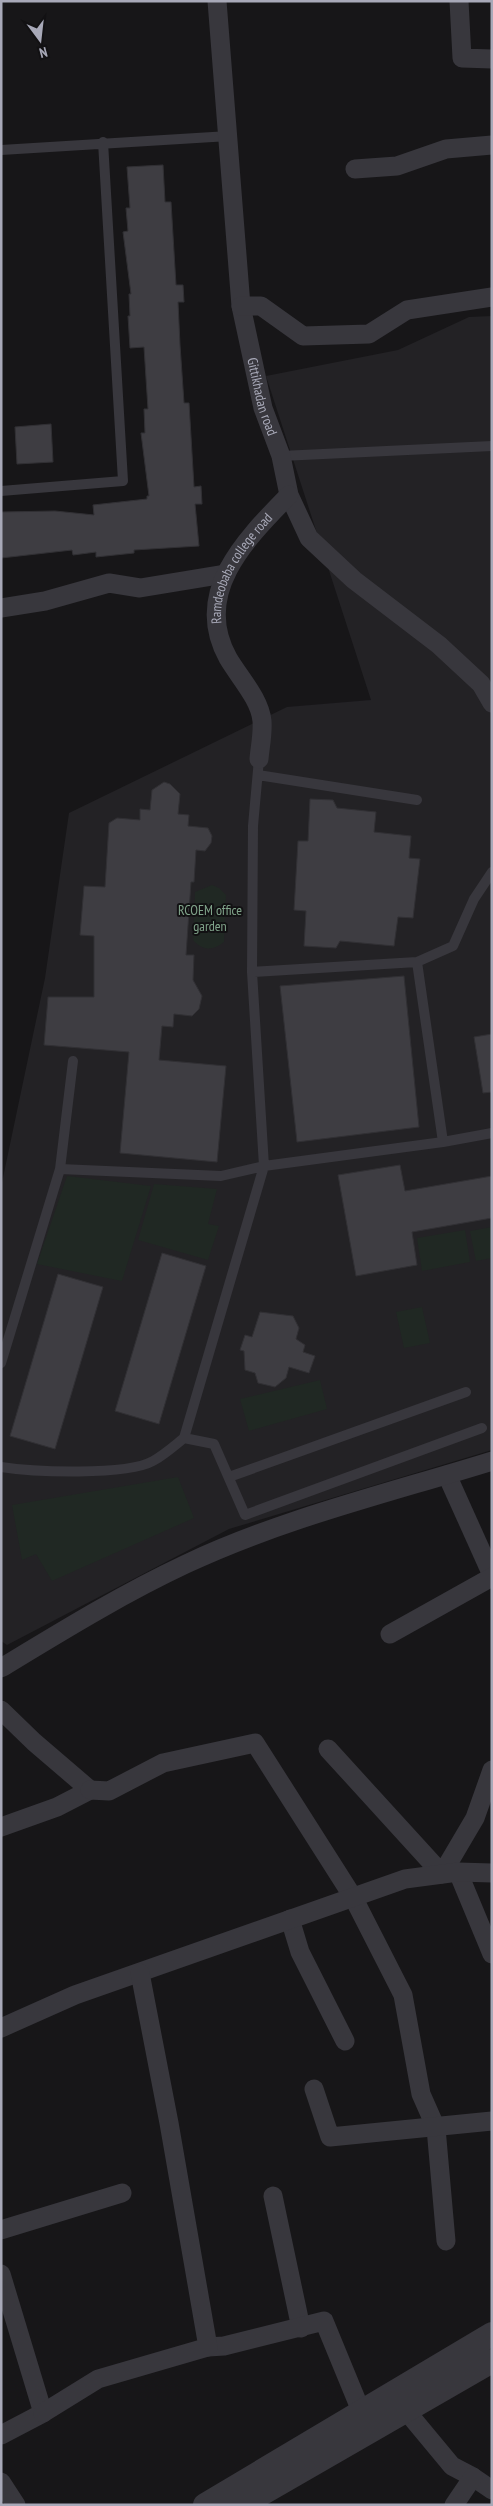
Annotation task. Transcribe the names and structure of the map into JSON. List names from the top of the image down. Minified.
{"streets":{"street":["Gittikhadan road","Ramdeobaba college road"]},"crossings":[["Gittikhadan road","Ramdeobaba college road"]],"parks":["RCOEM office garden"],"north":"bottom"}
